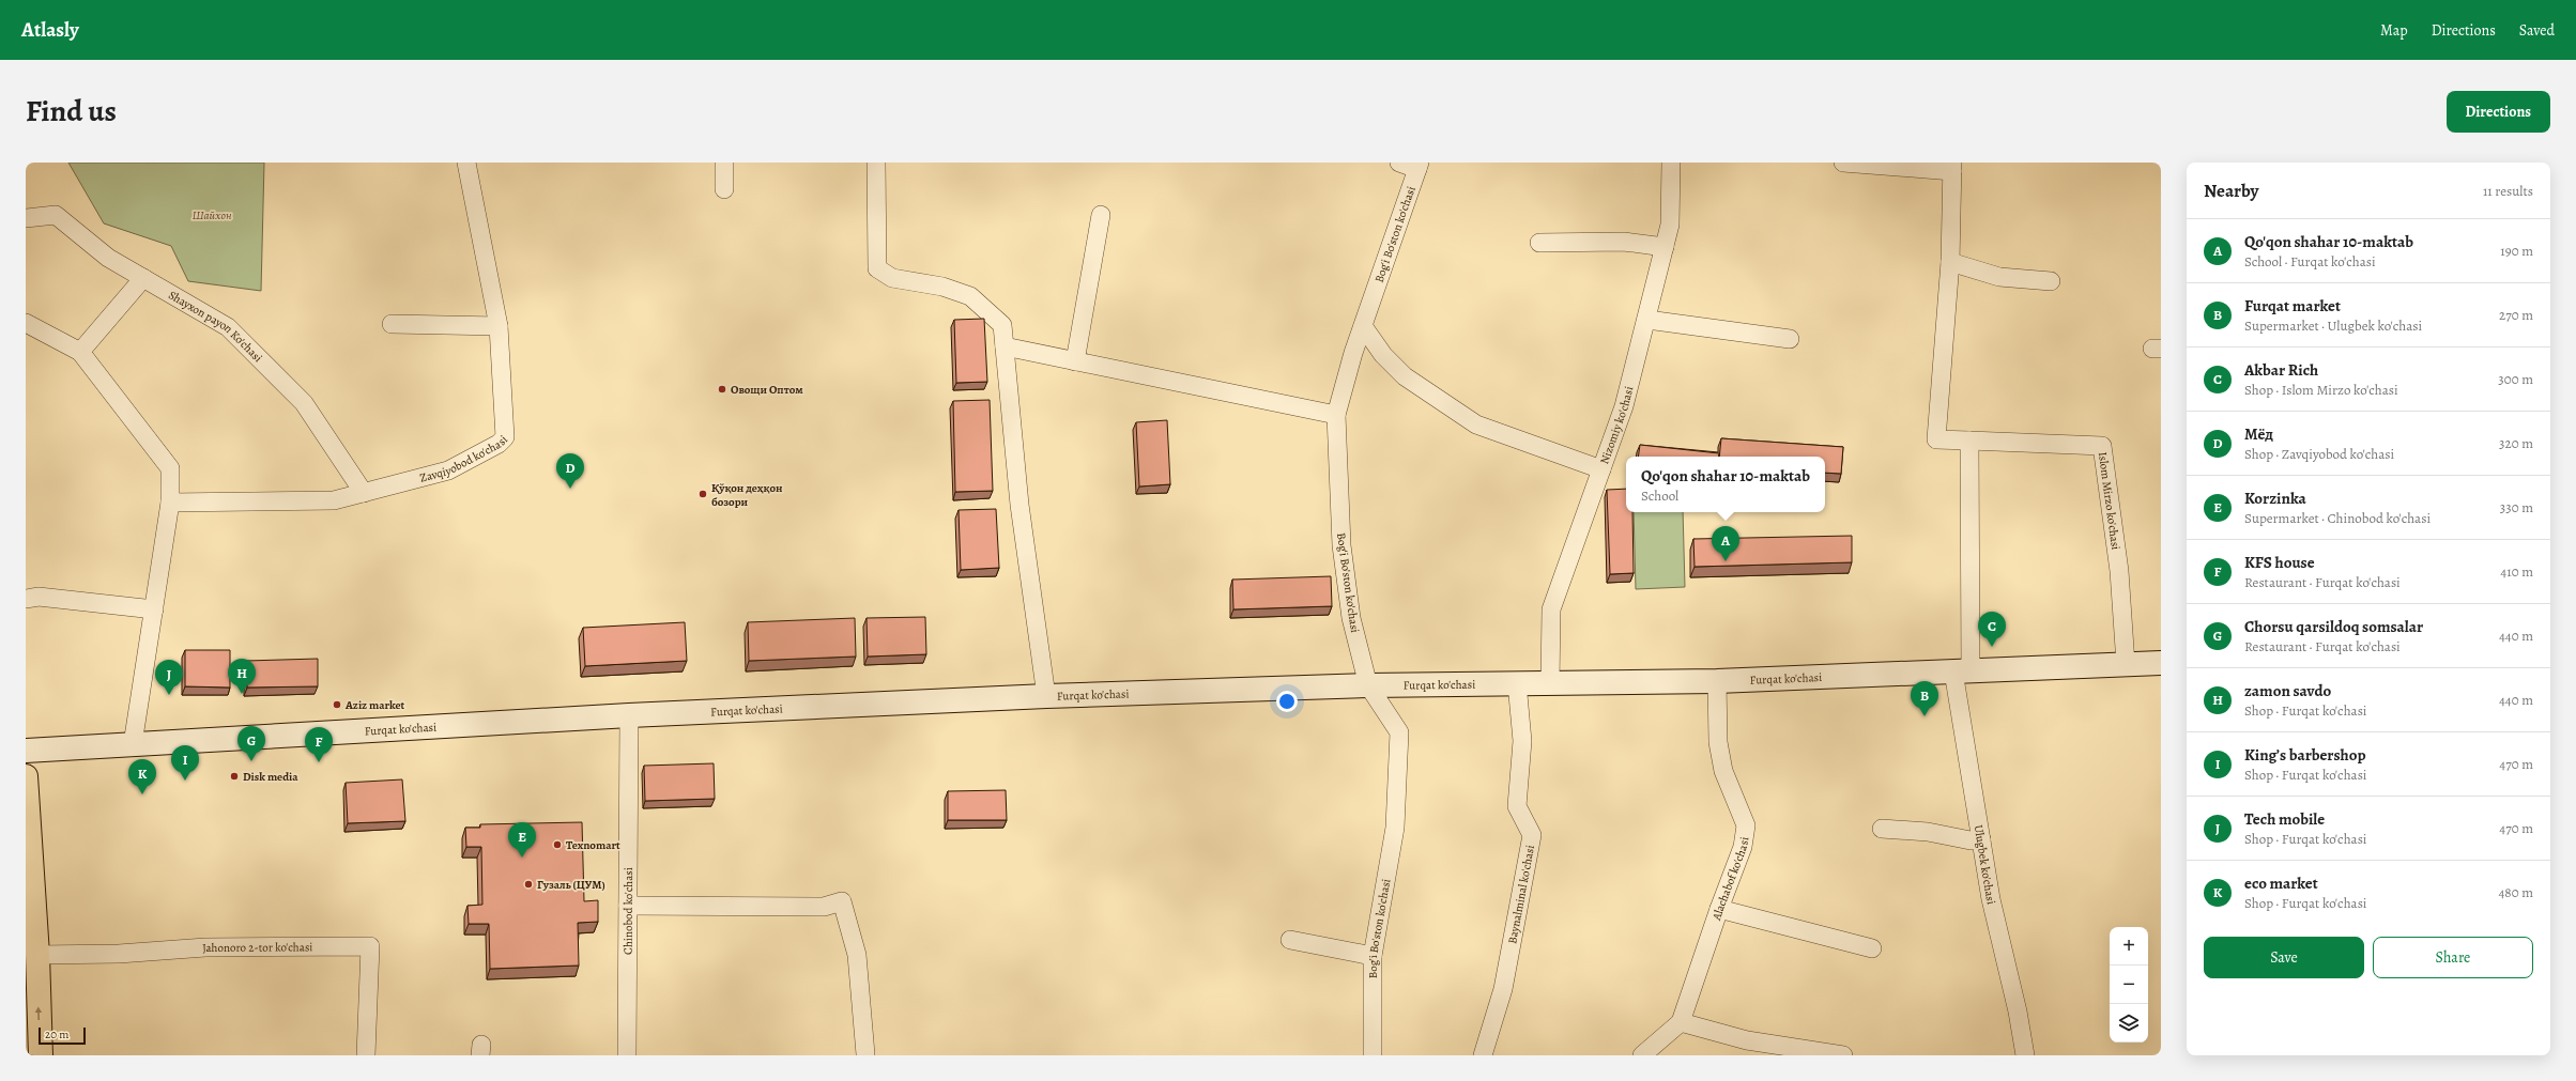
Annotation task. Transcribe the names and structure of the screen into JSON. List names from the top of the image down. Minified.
{"streets":{"main road":["Furqat ko'chasi"],"street":["Bog'i Bo'ston ko'chasi","Shayxon payon Ko’chasi","Nizomiy ko'chasi","Zavqiyobod ko'chasi","Islom Mirzo ko'chasi","Ulugbek ko'chasi","Alachabof ko'chasi","Baynalminal ko'chasi","Chinobod ko'chasi","Jahonoro 2-tor ko'chasi"]},"crossings":[["Bog'i Bo'ston ko'chasi","Furqat ko'chasi"],["Shayxon payon Ko’chasi","Zavqiyobod ko'chasi"],["Nizomiy ko'chasi","Furqat ko'chasi"],["Islom Mirzo ko'chasi","Furqat ko'chasi"],["Furqat ko'chasi","Ulugbek ko'chasi"],["Furqat ko'chasi","Alachabof ko'chasi"],["Furqat ko'chasi","Baynalminal ko'chasi"],["Furqat ko'chasi","Chinobod ko'chasi"]],"parks":["Шайхон"],"places":["Овощи Оптом","Қўқон деҳқон бозори","Aziz market","Disk media","Texnomart","Гузаль (ЦУМ)"],"scale_bar":"20 m","page":{"header":"Atlasly","nav":["Map","Directions","Saved"],"title":"Find us","buttons":["Directions",["Save","Share"]],"heading":["Nearby","11 results"],"list":[{"mark":"A","name":"Qo'qon shahar 10-maktab","note":"School · Furqat ko'chasi","value":"190 m"},{"mark":"B","name":"Furqat market","note":"Supermarket · Ulugbek ko'chasi","value":"270 m"},{"mark":"C","name":"Akbar Rich","note":"Shop · Islom Mirzo ko'chasi","value":"300 m"},{"mark":"D","name":"Мёд","note":"Shop · Zavqiyobod ko'chasi","value":"320 m"},{"mark":"E","name":"Korzinka","note":"Supermarket · Chinobod ko'chasi","value":"330 m"},{"mark":"F","name":"KFS house","note":"Restaurant · Furqat ko'chasi","value":"410 m"},{"mark":"G","name":"Chorsu qarsildoq somsalar","note":"Restaurant · Furqat ko'chasi","value":"440 m"},{"mark":"H","name":"zamon savdo","note":"Shop · Furqat ko'chasi","value":"440 m"},{"mark":"I","name":"King’s barbershop","note":"Shop · Furqat ko'chasi","value":"470 m"},{"mark":"J","name":"Tech mobile","note":"Shop · Furqat ko'chasi","value":"470 m"},{"mark":"K","name":"eco market","note":"Shop · Furqat ko'chasi","value":"480 m"}],"pins":["D","A","C","H","J","B","G","F","I","K","E"],"popup":["Qo'qon shahar 10-maktab","School"],"map_buttons":["+","−"],"scale":"20 m"}}
